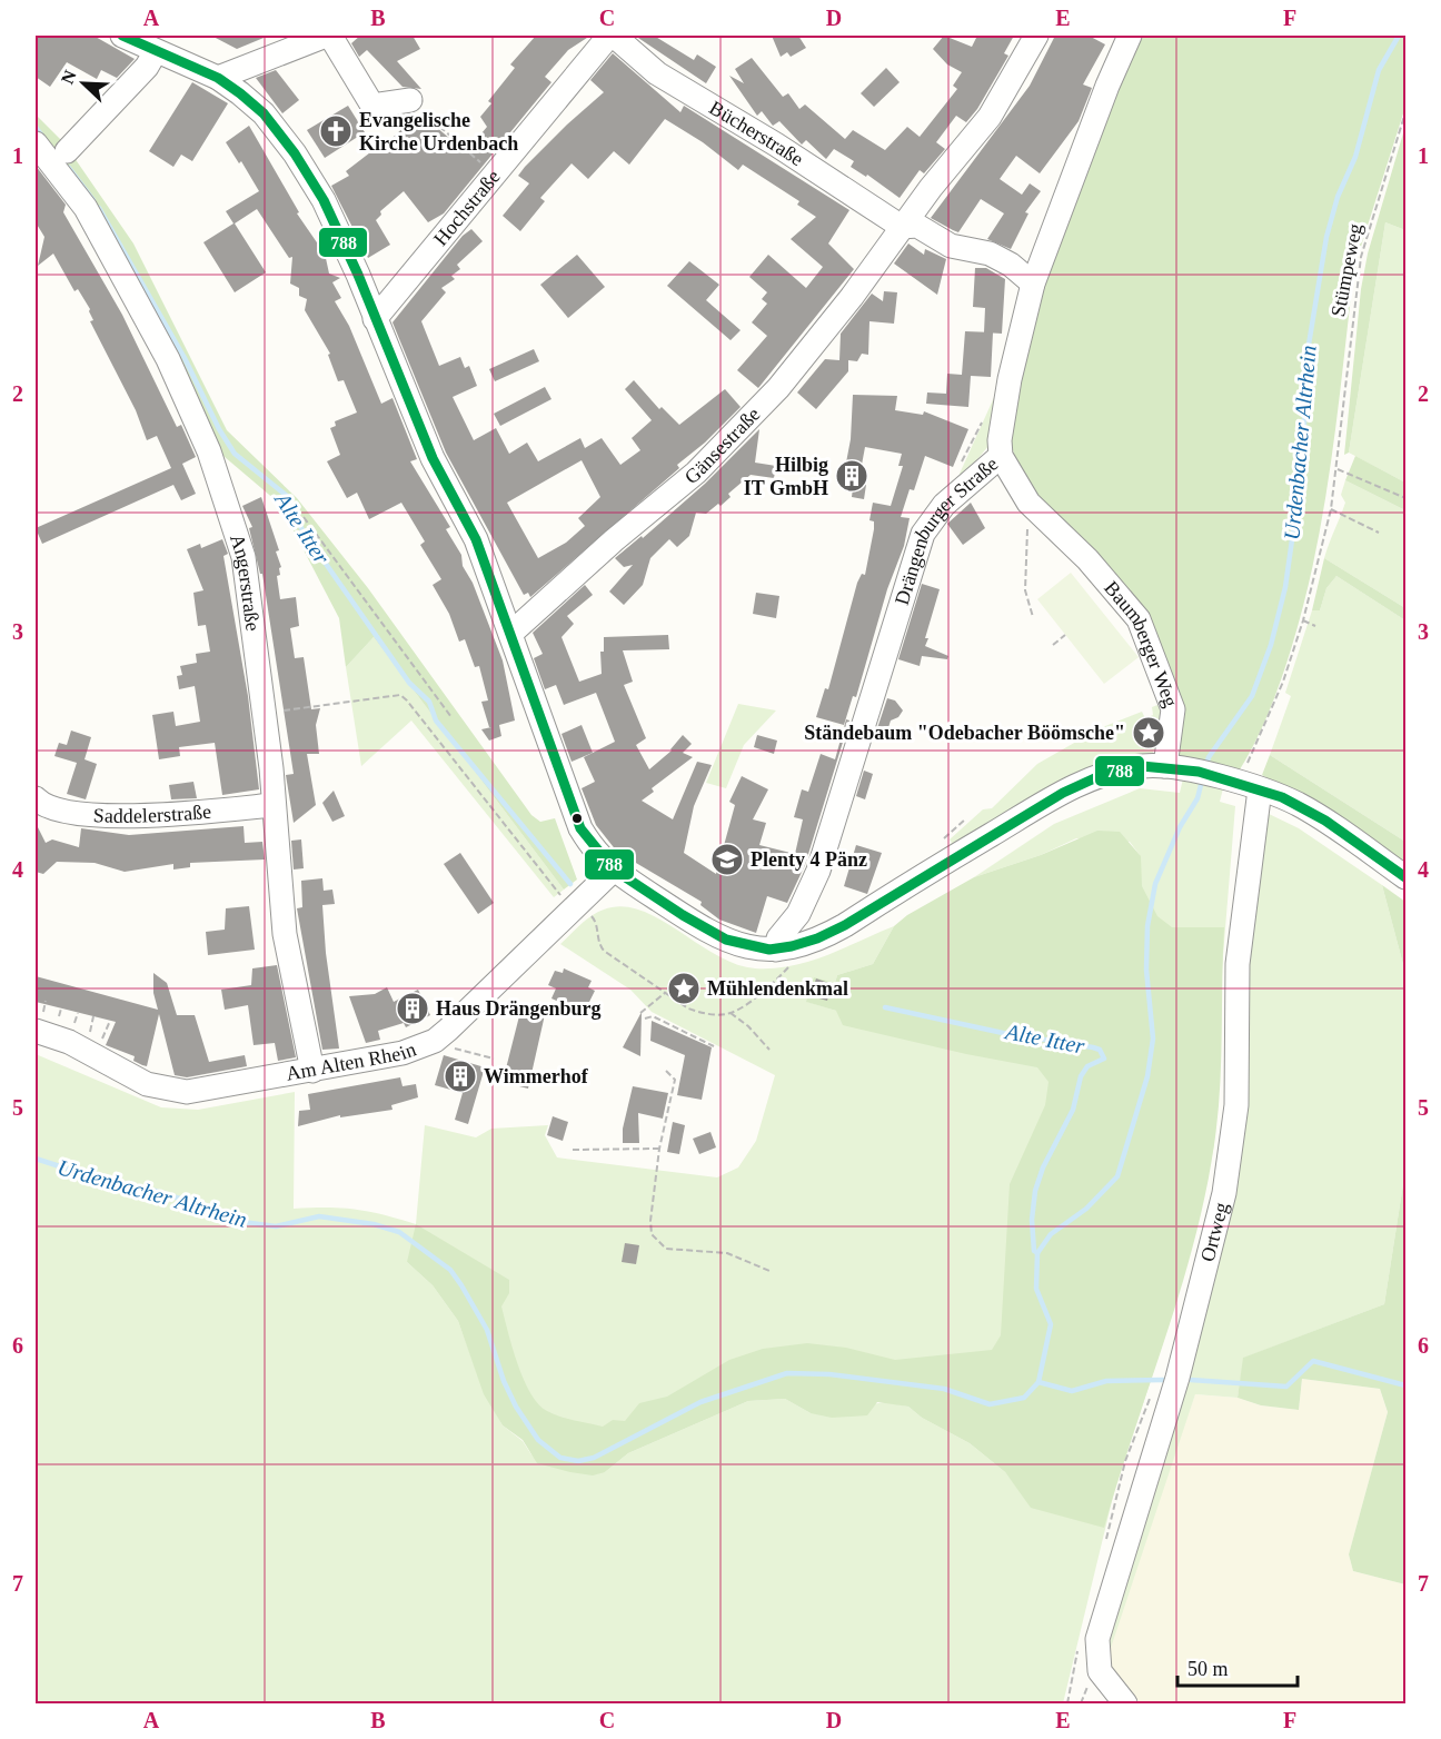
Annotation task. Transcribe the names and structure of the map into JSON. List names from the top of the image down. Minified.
{"streets":{"street":["Bücherstraße","Hochstraße","Gänsestraße","Drängenburger Straße","Angerstraße","Baumberger Weg","Saddelerstraße","Am Alten Rhein","Ortweg"],"path":["Stümpeweg"]},"crossings":[["Bücherstraße","Hochstraße"],["Bücherstraße","Gänsestraße"],["Stümpeweg","Ortweg"],["Drängenburger Straße","Baumberger Weg"],["Angerstraße","Saddelerstraße"],["Angerstraße","Am Alten Rhein"]],"water":["Urdenbacher Altrhein","Alte Itter"],"places":{"church":["Evangelische Kirche Urdenbach"],"building":["Hilbig IT GmbH","Haus Drängenburg","Wimmerhof"],"place":["Ständebaum \"Odebacher Böömsche\"","Mühlendenkmal"],"school or university":["Plenty 4 Pänz"]},"lines":["transit line 788"],"scale_bar":"50 m","north":"top left","grid":{"columns":["A","B","C","D","E","F"],"rows":["1","2","3","4","5","6","7"]}}
